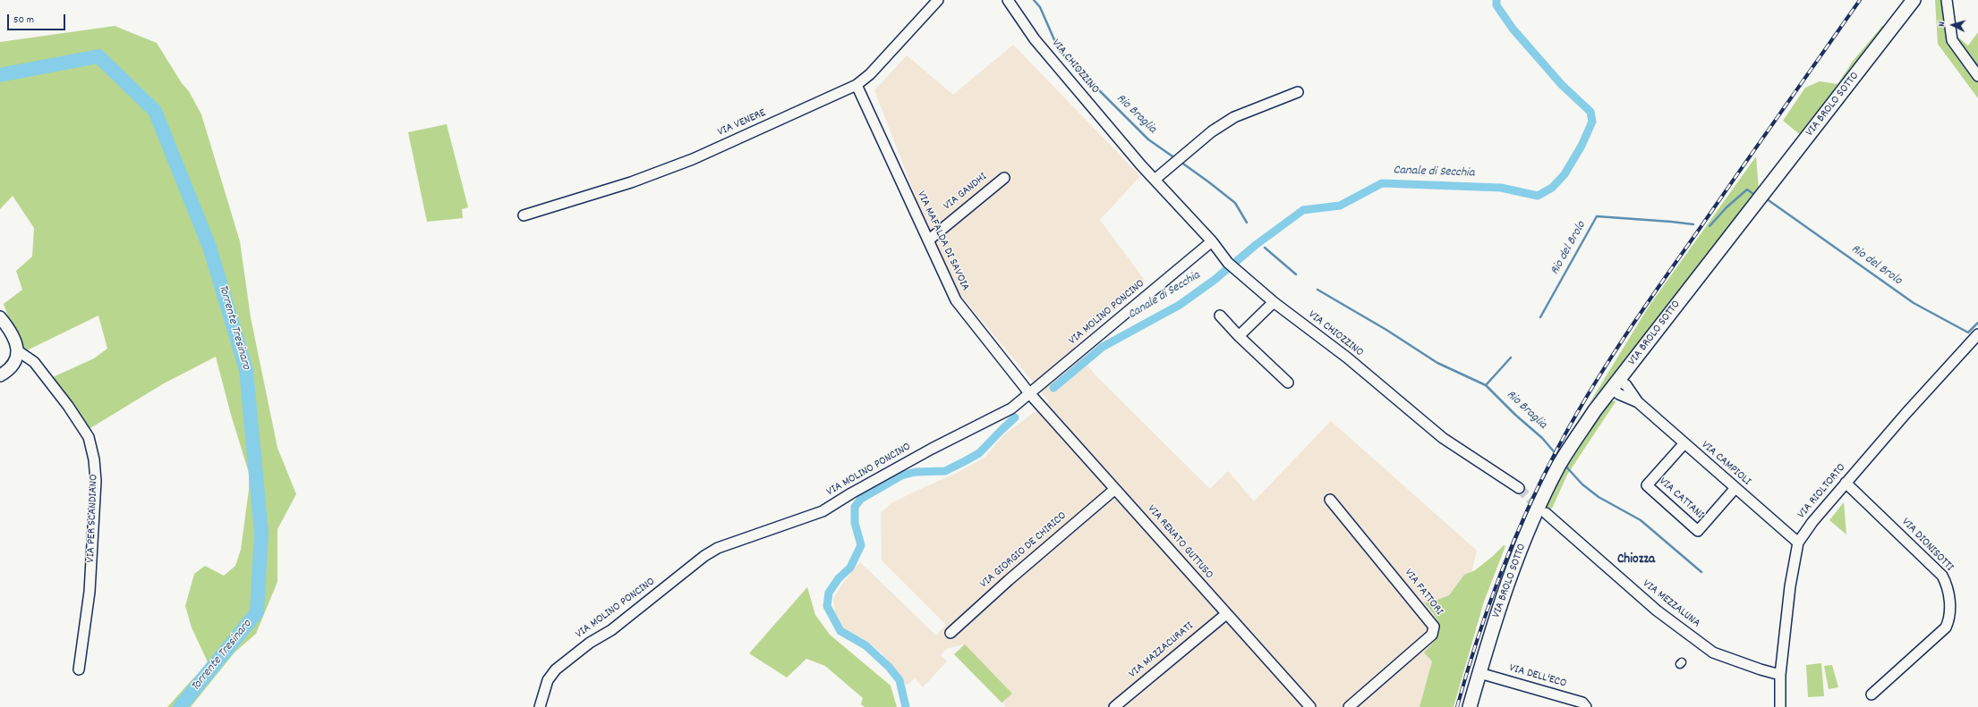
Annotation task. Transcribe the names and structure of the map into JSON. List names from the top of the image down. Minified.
{"streets":{"main road":["VIA BROLO SOTTO"],"street":["VIA CHIOZZINO","VIA VENERE","VIA GANDHI","VIA MAFALDA DI SAVOIA","VIA MOLINO PONCINO","VIA CAMPIOLI","VIA RIOLTORTO","VIA CATTANI","VIA PER SCANDIANO","VIA RENATO GUTTUSO","VIA DIONISOTTI","VIA GIORGIO DE CHIRICO","VIA FATTORI","VIA MEZZALUNA","VIA MAZZACURATI","VIA DELL'ECO"]},"crossings":[["VIA CHIOZZINO","VIA MOLINO PONCINO"],["VIA BROLO SOTTO","VIA CAMPIOLI"],["VIA BROLO SOTTO","VIA DELL'ECO"],["VIA VENERE","VIA MAFALDA DI SAVOIA"],["VIA GANDHI","VIA MAFALDA DI SAVOIA"],["VIA MAFALDA DI SAVOIA","VIA MOLINO PONCINO"],["VIA MAFALDA DI SAVOIA","VIA RENATO GUTTUSO"],["VIA MOLINO PONCINO","VIA RENATO GUTTUSO"],["VIA CAMPIOLI","VIA RIOLTORTO"],["VIA CAMPIOLI","VIA CATTANI"],["VIA RIOLTORTO","VIA DIONISOTTI"],["VIA RIOLTORTO","VIA MEZZALUNA"],["VIA RENATO GUTTUSO","VIA GIORGIO DE CHIRICO"],["VIA RENATO GUTTUSO","VIA MAZZACURATI"]],"districts":["Chiozza"],"water":["Rio Braglia","Canale di Secchia","Rio del Brolo","Torrente Tresinaro"],"scale_bar":"50 m","north":"left"}
